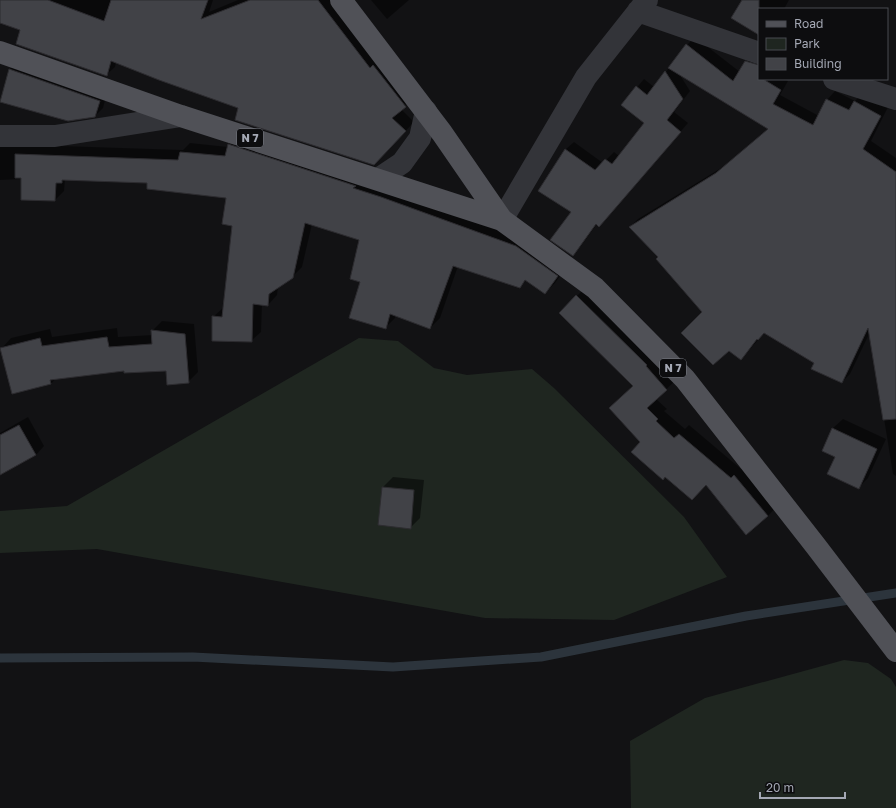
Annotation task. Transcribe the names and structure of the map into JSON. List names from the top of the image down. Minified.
{"streets":{"main road":["N 7"]},"legend":["Road","Park","Building"],"scale_bar":"20 m"}
